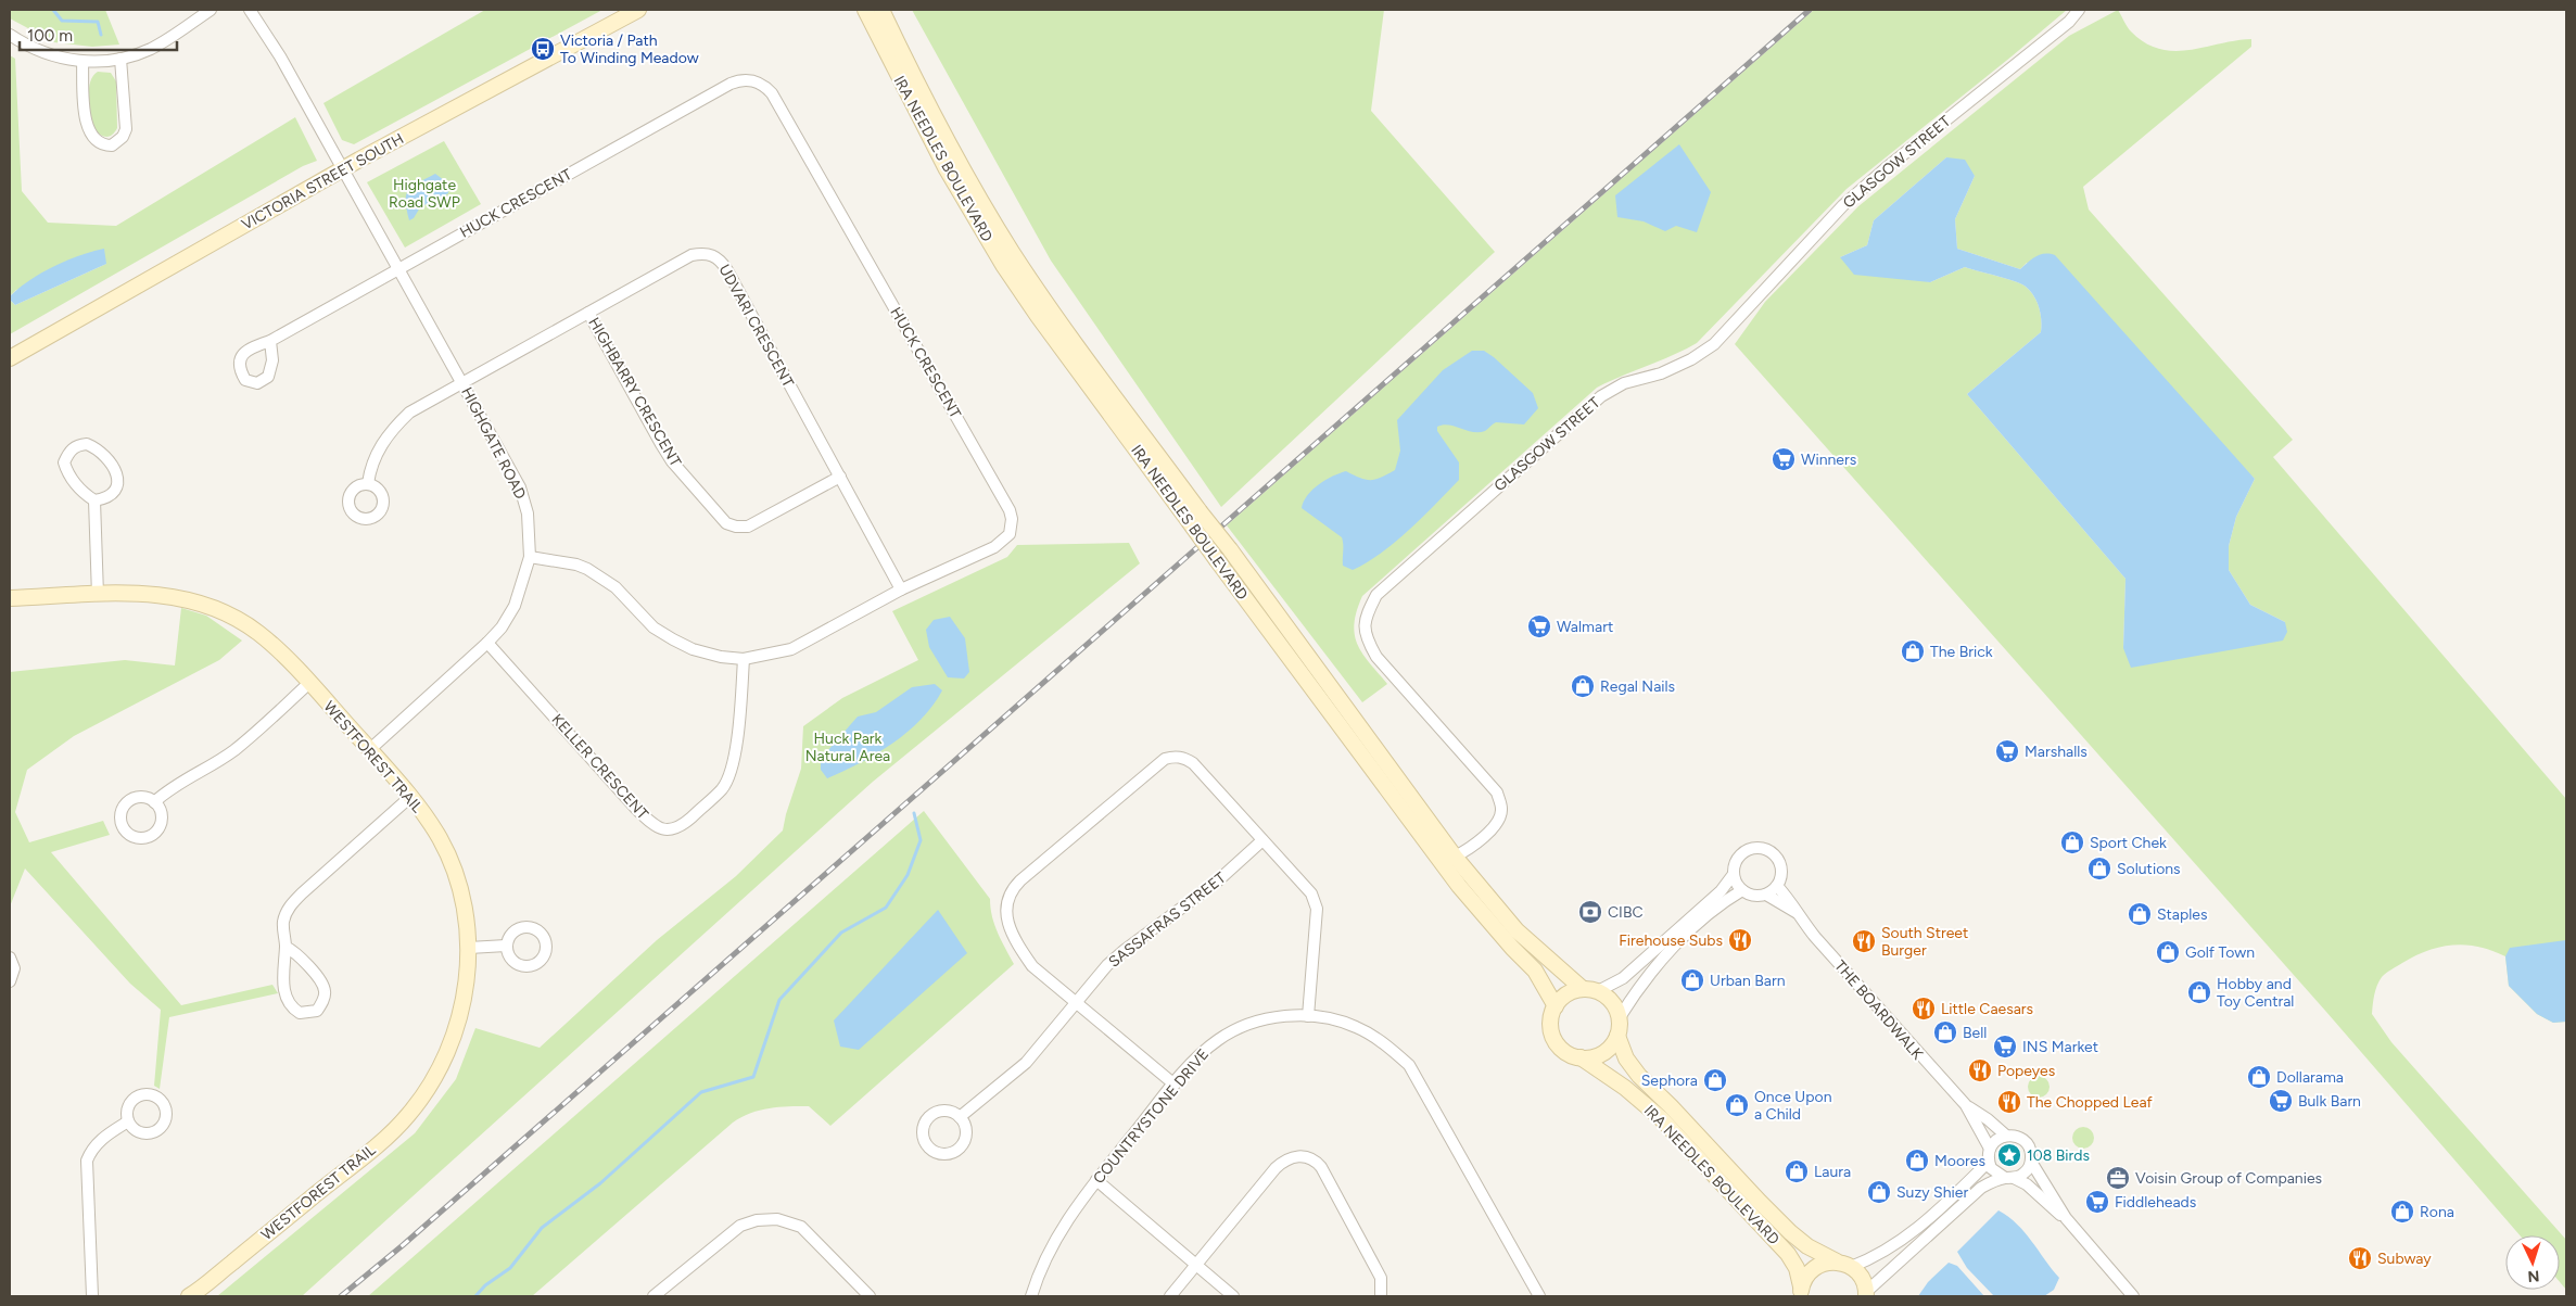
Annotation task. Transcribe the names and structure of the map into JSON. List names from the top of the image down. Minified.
{"streets":{"main road":["IRA NEEDLES BOULEVARD","VICTORIA STREET SOUTH","WESTFOREST TRAIL"],"street":["GLASGOW STREET","HUCK CRESCENT","UDVARI CRESCENT","HIGHBARRY CRESCENT","HIGHGATE ROAD","KELLER CRESCENT","SASSAFRAS STREET","THE BOARDWALK","COUNTRYSTONE DRIVE"]},"crossings":[["IRA NEEDLES BOULEVARD","GLASGOW STREET"],["VICTORIA STREET SOUTH","HIGHGATE ROAD"],["HUCK CRESCENT","UDVARI CRESCENT"],["HUCK CRESCENT","HIGHGATE ROAD"],["HUCK CRESCENT","KELLER CRESCENT"],["UDVARI CRESCENT","HIGHBARRY CRESCENT"],["UDVARI CRESCENT","HIGHGATE ROAD"],["HIGHGATE ROAD","WESTFOREST TRAIL"],["HIGHGATE ROAD","KELLER CRESCENT"]],"parks":["Highgate Road SWP","Huck Park Natural Area"],"places":{"bus stop":["Victoria / Path To Winding Meadow"],"supermarket":["Winners","Walmart","Marshalls","INS Market","Bulk Barn","Fiddleheads"],"shop":["The Brick","Regal Nails","Sport Chek","Solutions","Staples","Golf Town","Urban Barn","Hobby and Toy Central","Bell","Dollarama","Sephora","Once Upon a Child","Moores","Laura","Suzy Shier","Rona"],"bank":["CIBC"],"restaurant":["Firehouse Subs","South Street Burger","Little Caesars","Popeyes","The Chopped Leaf","Subway"],"place":["108 Birds"],"office":["Voisin Group of Companies"]},"scale_bar":"100 m","north":"bottom"}
